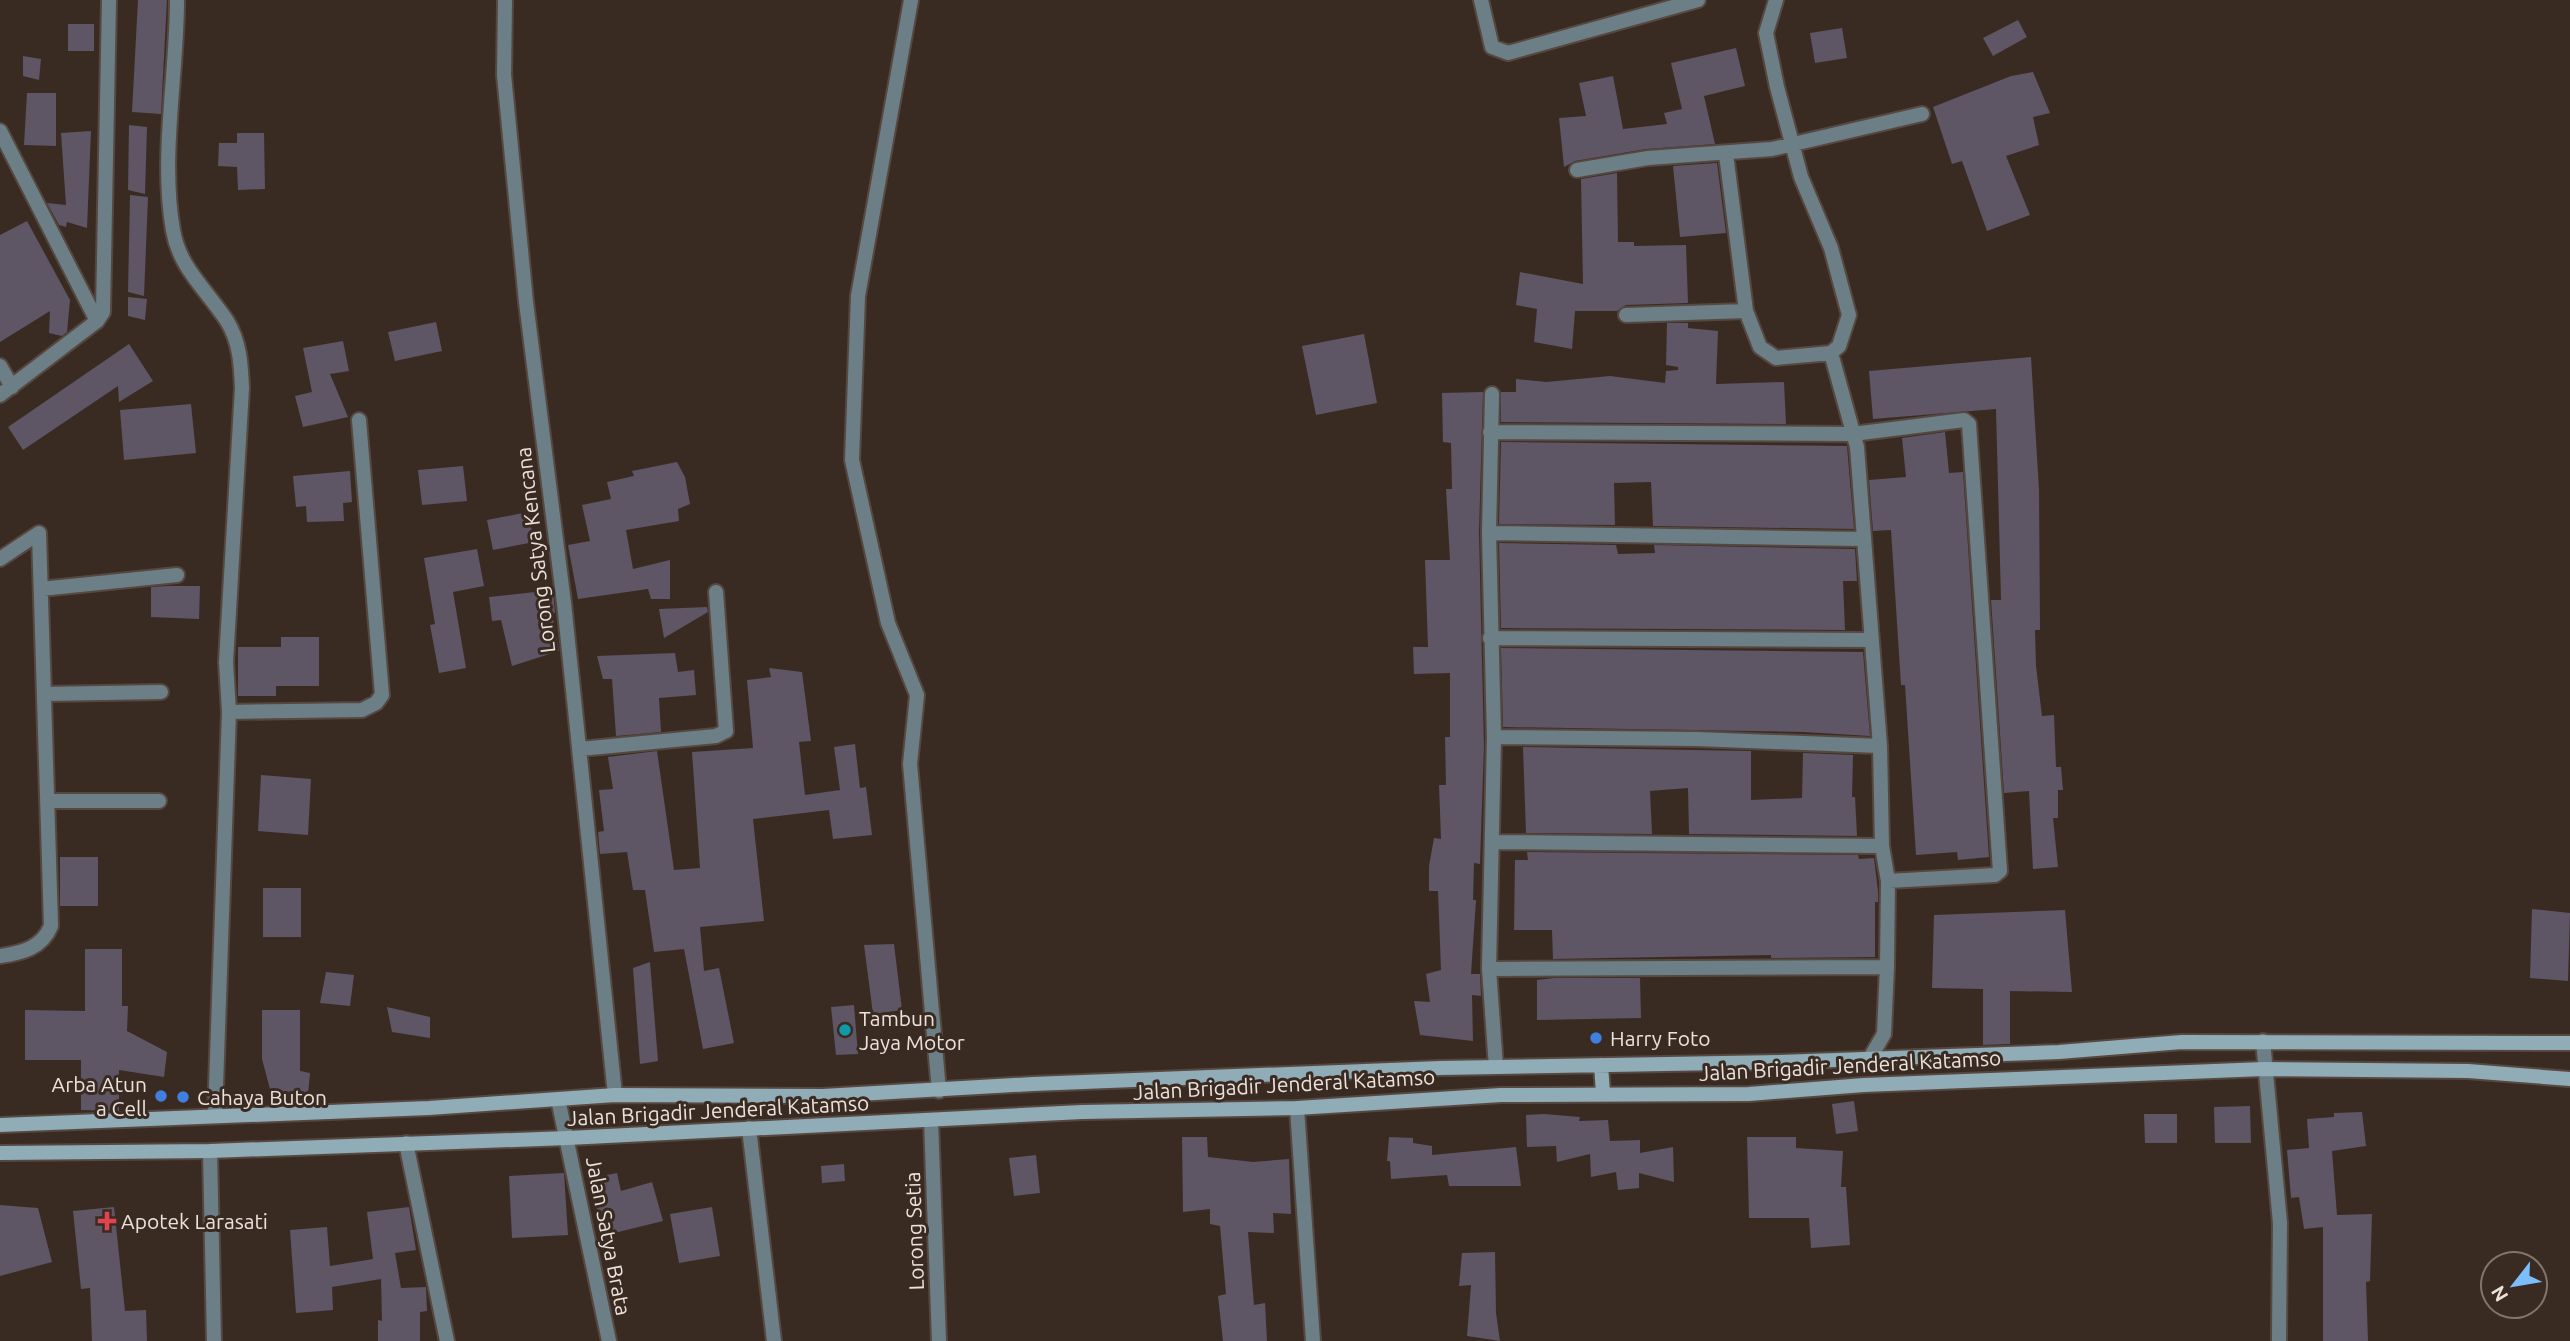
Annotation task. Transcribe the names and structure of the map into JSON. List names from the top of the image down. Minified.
{"streets":{"main road":["Jalan Brigadir Jenderal Katamso"],"street":["Lorong Satya Kencana","Lorong Setia","Jalan Satya Brata"]},"crossings":[["Lorong Satya Kencana","Jalan Brigadir Jenderal Katamso"],["Jalan Brigadir Jenderal Katamso","Lorong Setia"],["Jalan Brigadir Jenderal Katamso","Jalan Satya Brata"]],"places":{"other":["Tambun Jaya Motor","Harry Foto","Arba Atun a Cell","Cahaya Buton"],"health":["Apotek Larasati"]},"north":"bottom left"}
